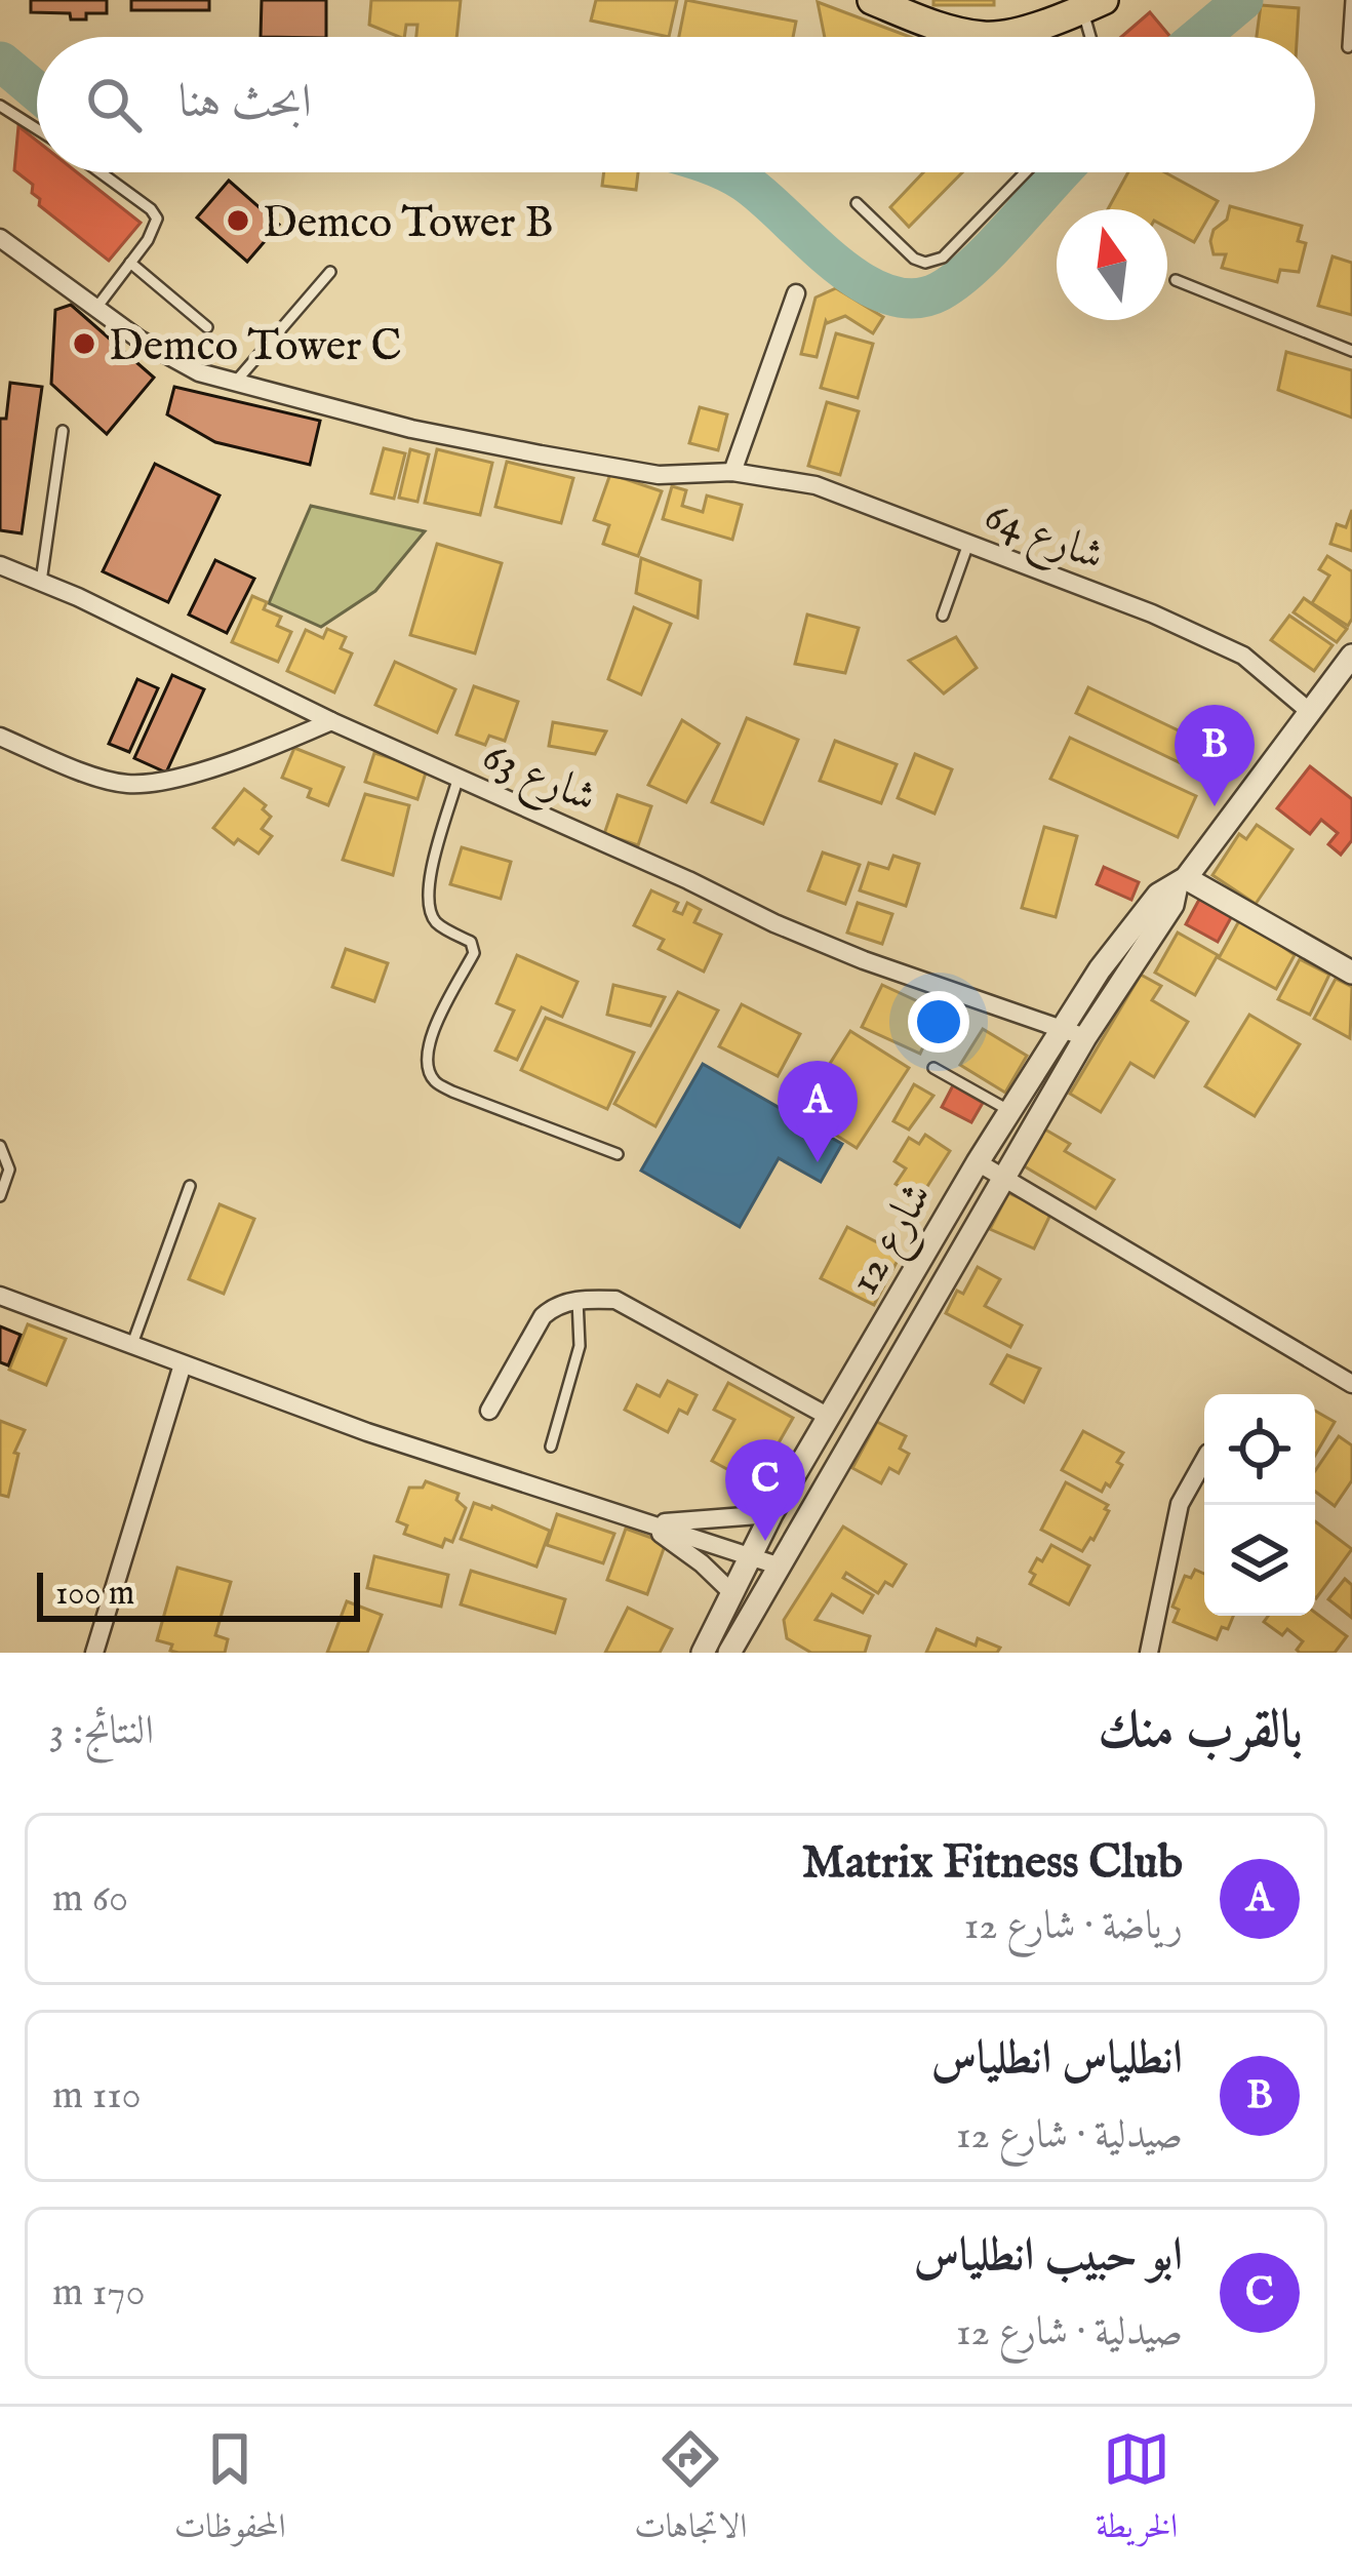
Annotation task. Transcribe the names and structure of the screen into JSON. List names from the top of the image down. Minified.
{"streets":{"street":["شارع 64","شارع 63","شارع 12"]},"crossings":[["شارع 64","شارع 12"],["شارع 63","شارع 12"]],"places":["Demco Tower B","Demco Tower C"],"scale_bar":"100 m","north":"top","page":{"search":"ابحث هنا","pins":["B","A","C"],"scale":"100 m","heading":["بالقرب منك","النتائج: 3"],"list":[{"mark":"A","name":"Matrix Fitness Club","note":"رياضة · شارع 12","value":"60 m"},{"mark":"B","name":"انطلياس انطلياس","note":"صيدلية · شارع 12","value":"110 m"},{"mark":"C","name":"ابو حبيب انطلياس","note":"صيدلية · شارع 12","value":"170 m"}],"nav":["الخريطة","الاتجاهات","المحفوظات"]}}
